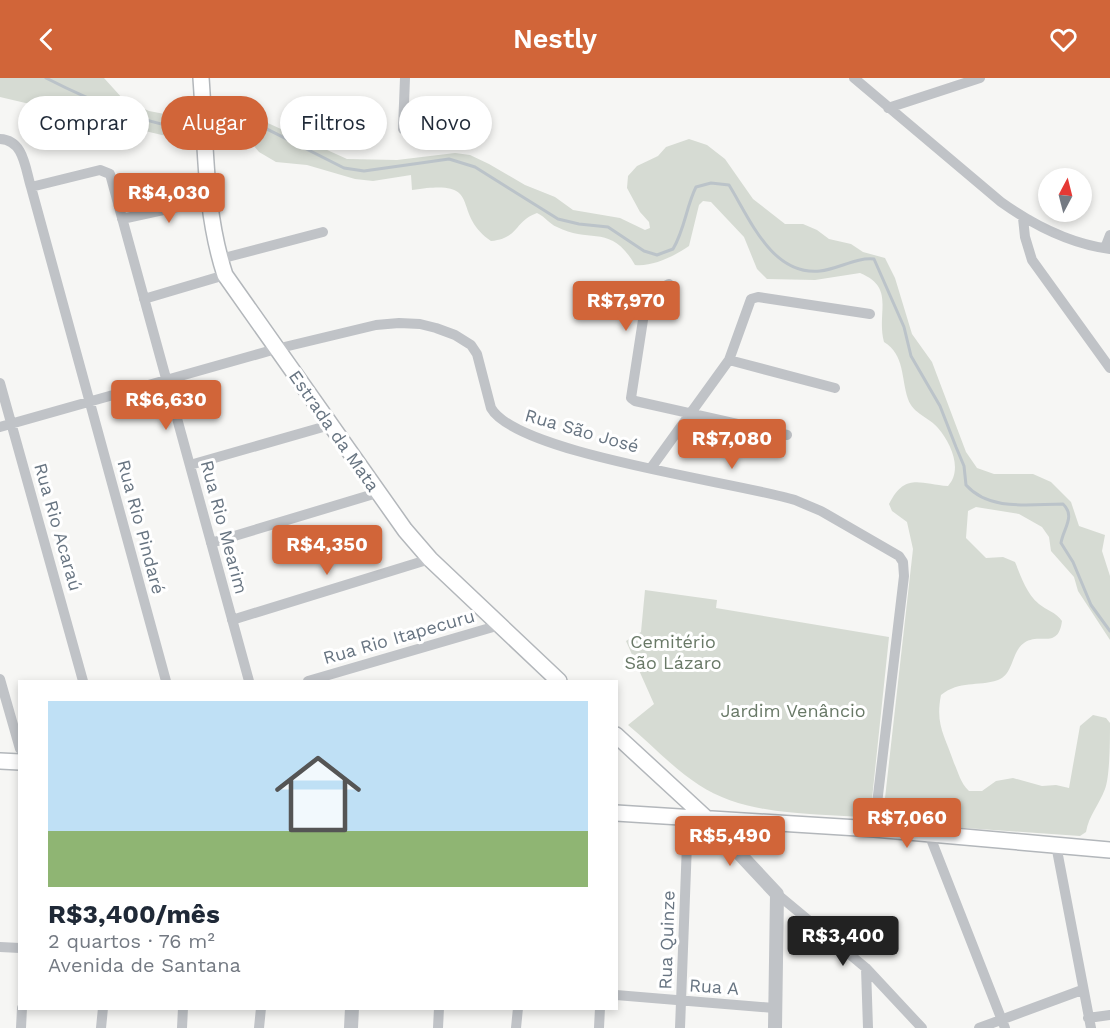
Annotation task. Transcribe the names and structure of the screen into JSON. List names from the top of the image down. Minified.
{"streets":{"main road":["Estrada da Mata"],"street":["Rua São José","Rua Rio Acaraú","Rua Rio Pindaré","Rua Rio Mearim","Rua Rio Itapecuru","Rua Quinze","Rua A"]},"crossings":[["Estrada da Mata","Rua São José"],["Estrada da Mata","Rua Rio Itapecuru"],["Rua São José","Rua Rio Acaraú"],["Rua São José","Rua Rio Pindaré"],["Rua São José","Rua Rio Mearim"],["Rua Rio Pindaré","Rua Rio Mearim"],["Rua Quinze","Rua A"]],"parks":["Cemitério São Lázaro","Jardim Venâncio"],"north":"top","page":{"header":"Nestly","chip":["Comprar","Alugar","Filtros","Novo"],"price":["R$4,030","R$7,970","R$6,630","R$7,080","R$4,350","R$7,060","R$5,490","R$3,400"],"list":[{"name":"R$3,400/mês","note":"2 quartos · 76 m² · Avenida de Santana"}]}}
